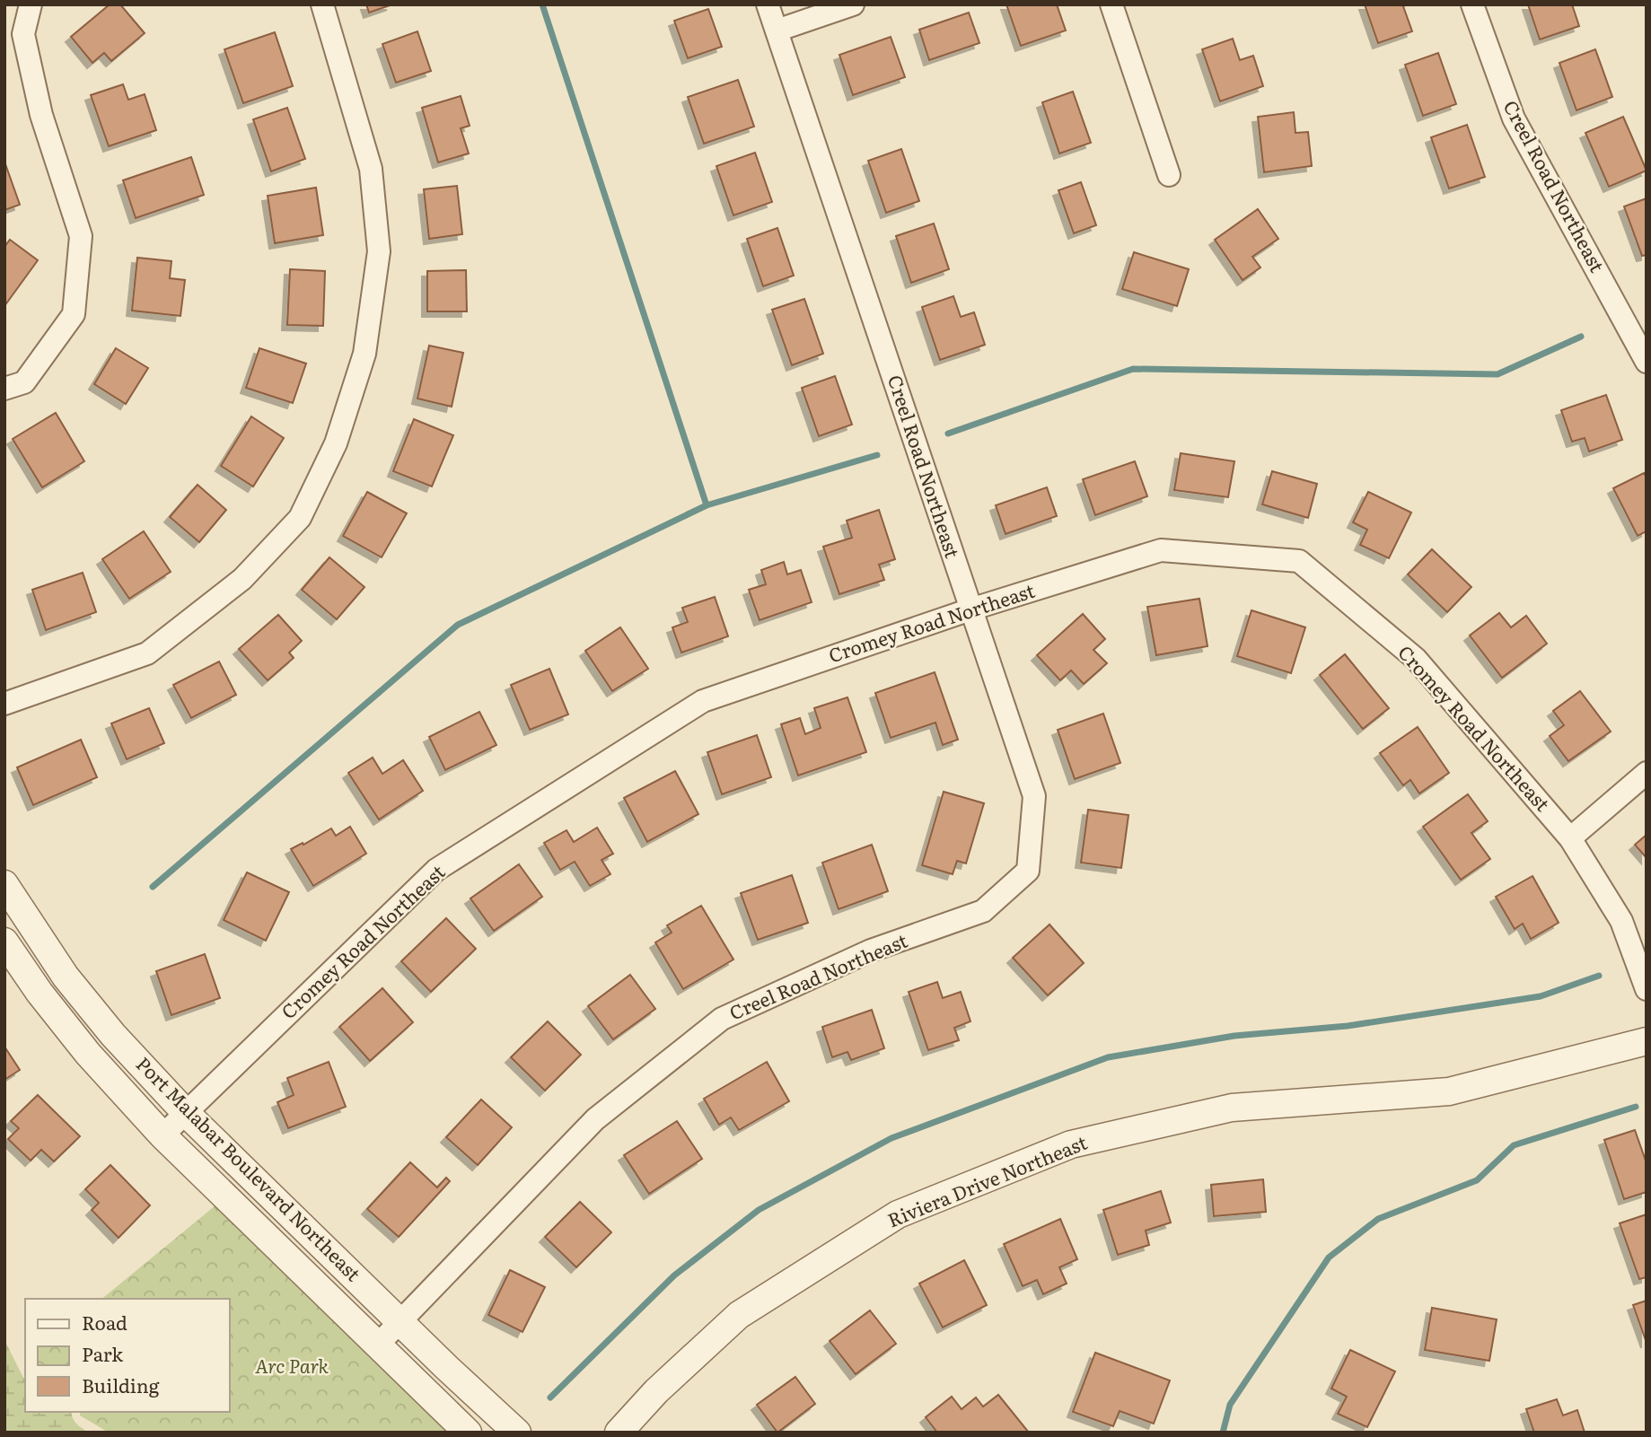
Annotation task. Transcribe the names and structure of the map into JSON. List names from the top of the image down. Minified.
{"streets":{"street":["Creel Road Northeast","Cromey Road Northeast","Port Malabar Boulevard Northeast","Riviera Drive Northeast"]},"crossings":[["Creel Road Northeast","Cromey Road Northeast"],["Creel Road Northeast","Port Malabar Boulevard Northeast"],["Cromey Road Northeast","Port Malabar Boulevard Northeast"]],"parks":["Arc Park"],"legend":["Road","Park","Building"]}
